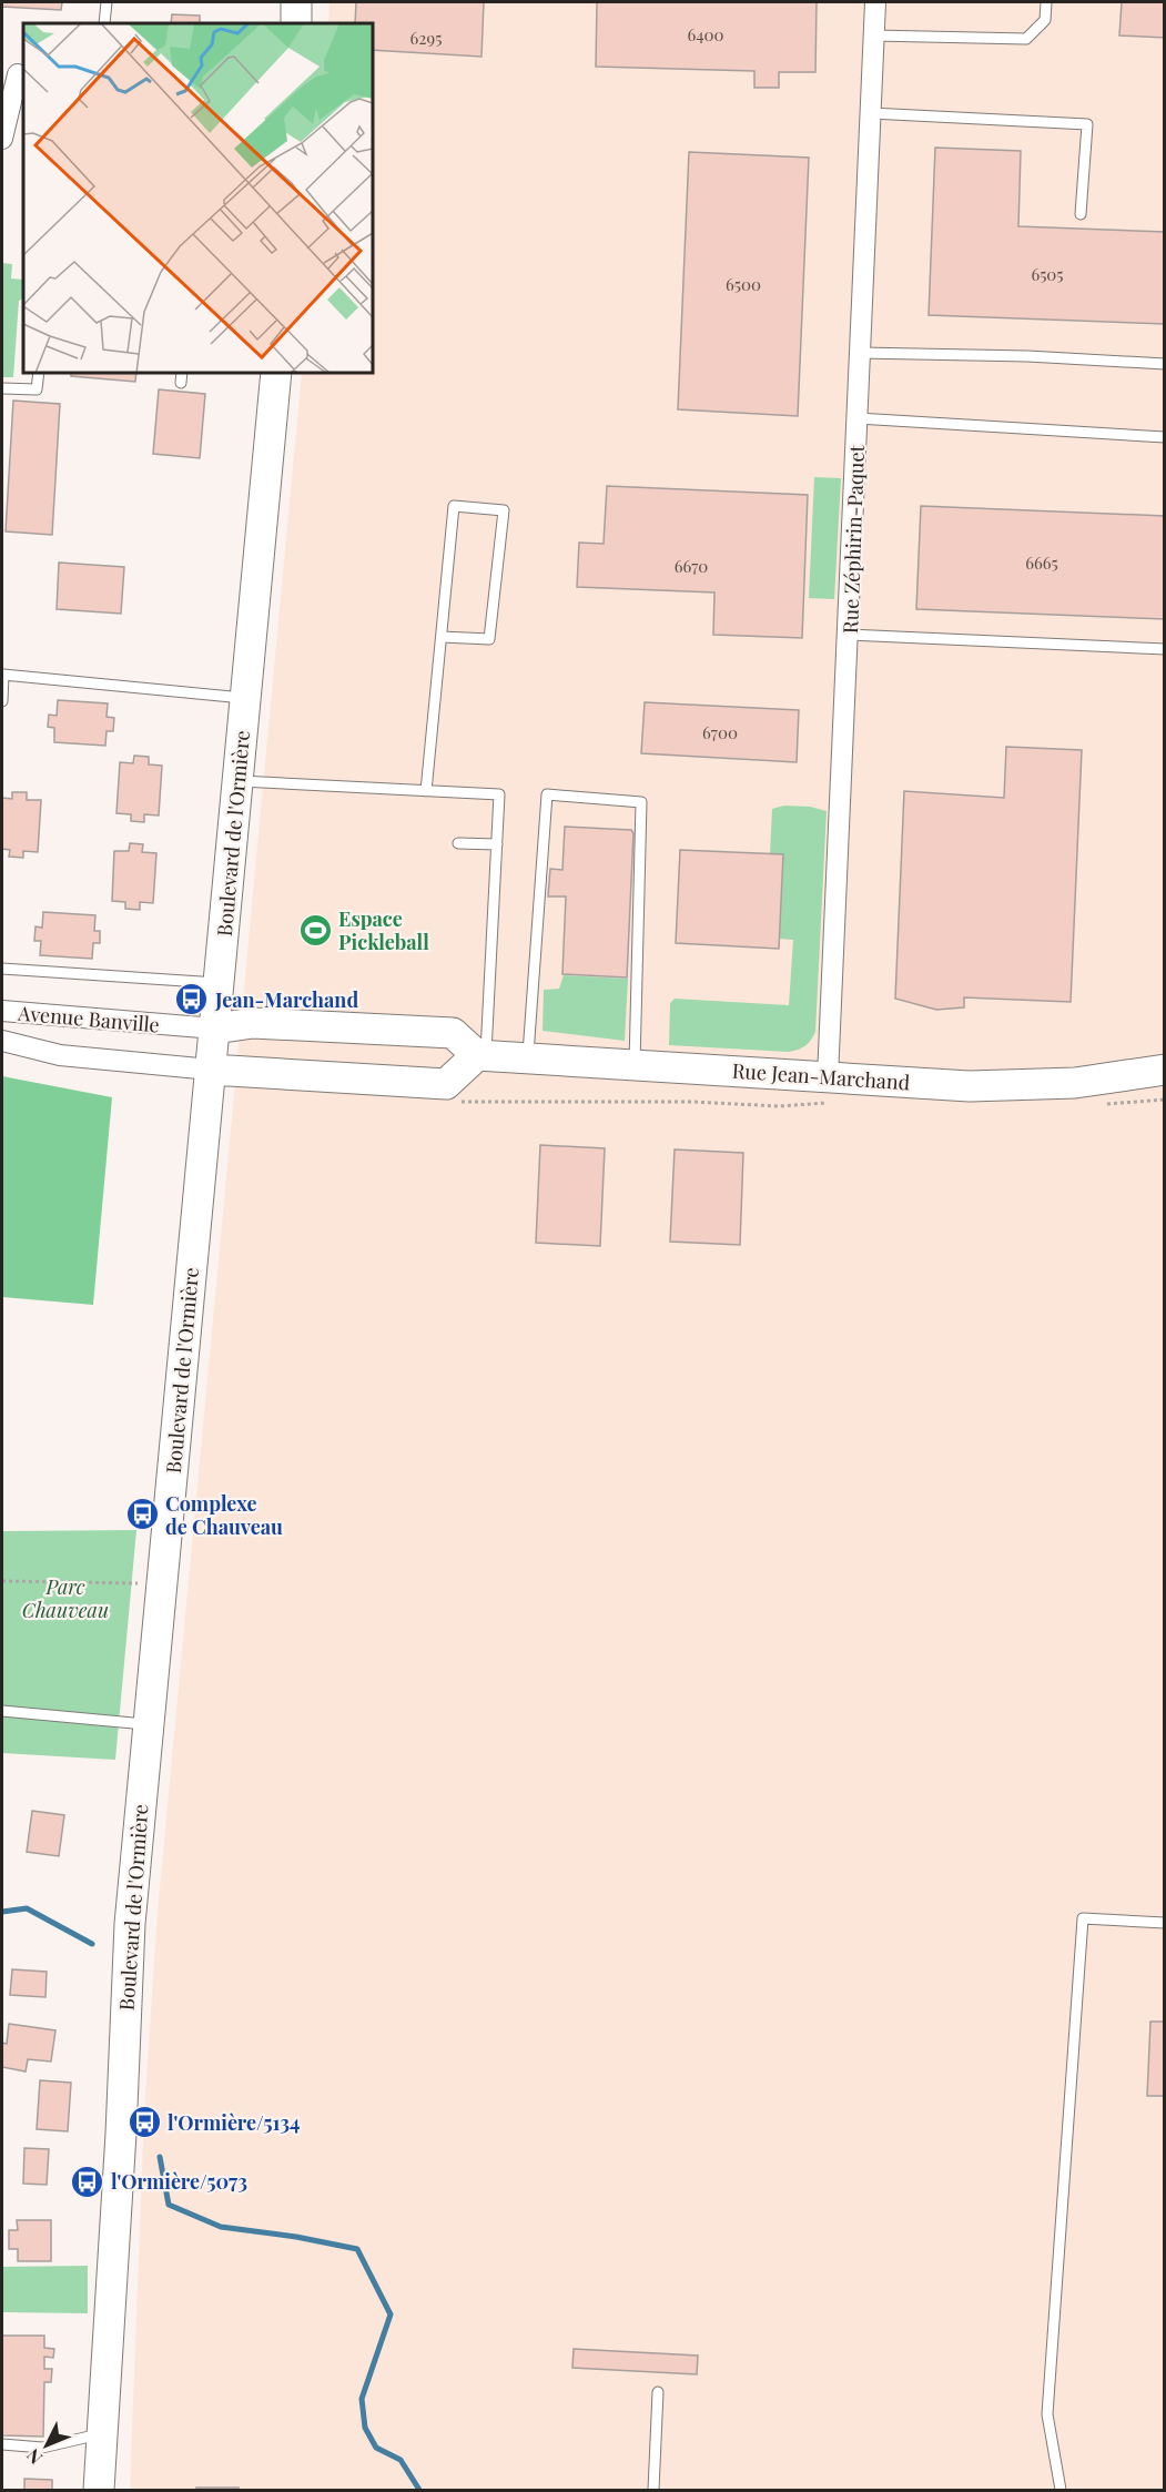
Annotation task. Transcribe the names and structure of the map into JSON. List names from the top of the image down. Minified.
{"streets":{"main road":["Boulevard de l'Ormière","Rue Jean-Marchand"],"street":["Rue Zéphirin-Paquet","Avenue Banville"]},"crossings":[["Rue Zéphirin-Paquet","Rue Jean-Marchand"],["Boulevard de l'Ormière","Avenue Banville"]],"parks":["Parc Chauveau"],"places":{"sports":["Espace Pickleball"],"bus stop":["Jean-Marchand","Complexe de Chauveau","l'Ormière/5134","l'Ormière/5073"]},"house_numbers":["6400","6295","6505","6500","6665","6670","6700"],"north":"bottom left"}
